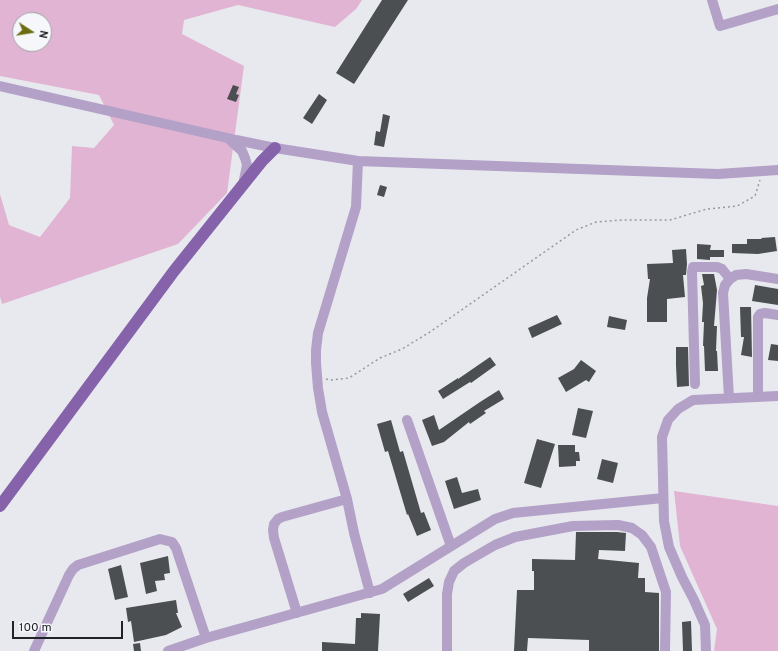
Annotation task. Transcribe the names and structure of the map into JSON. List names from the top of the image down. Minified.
{"scale_bar":"100 m","north":"right"}
